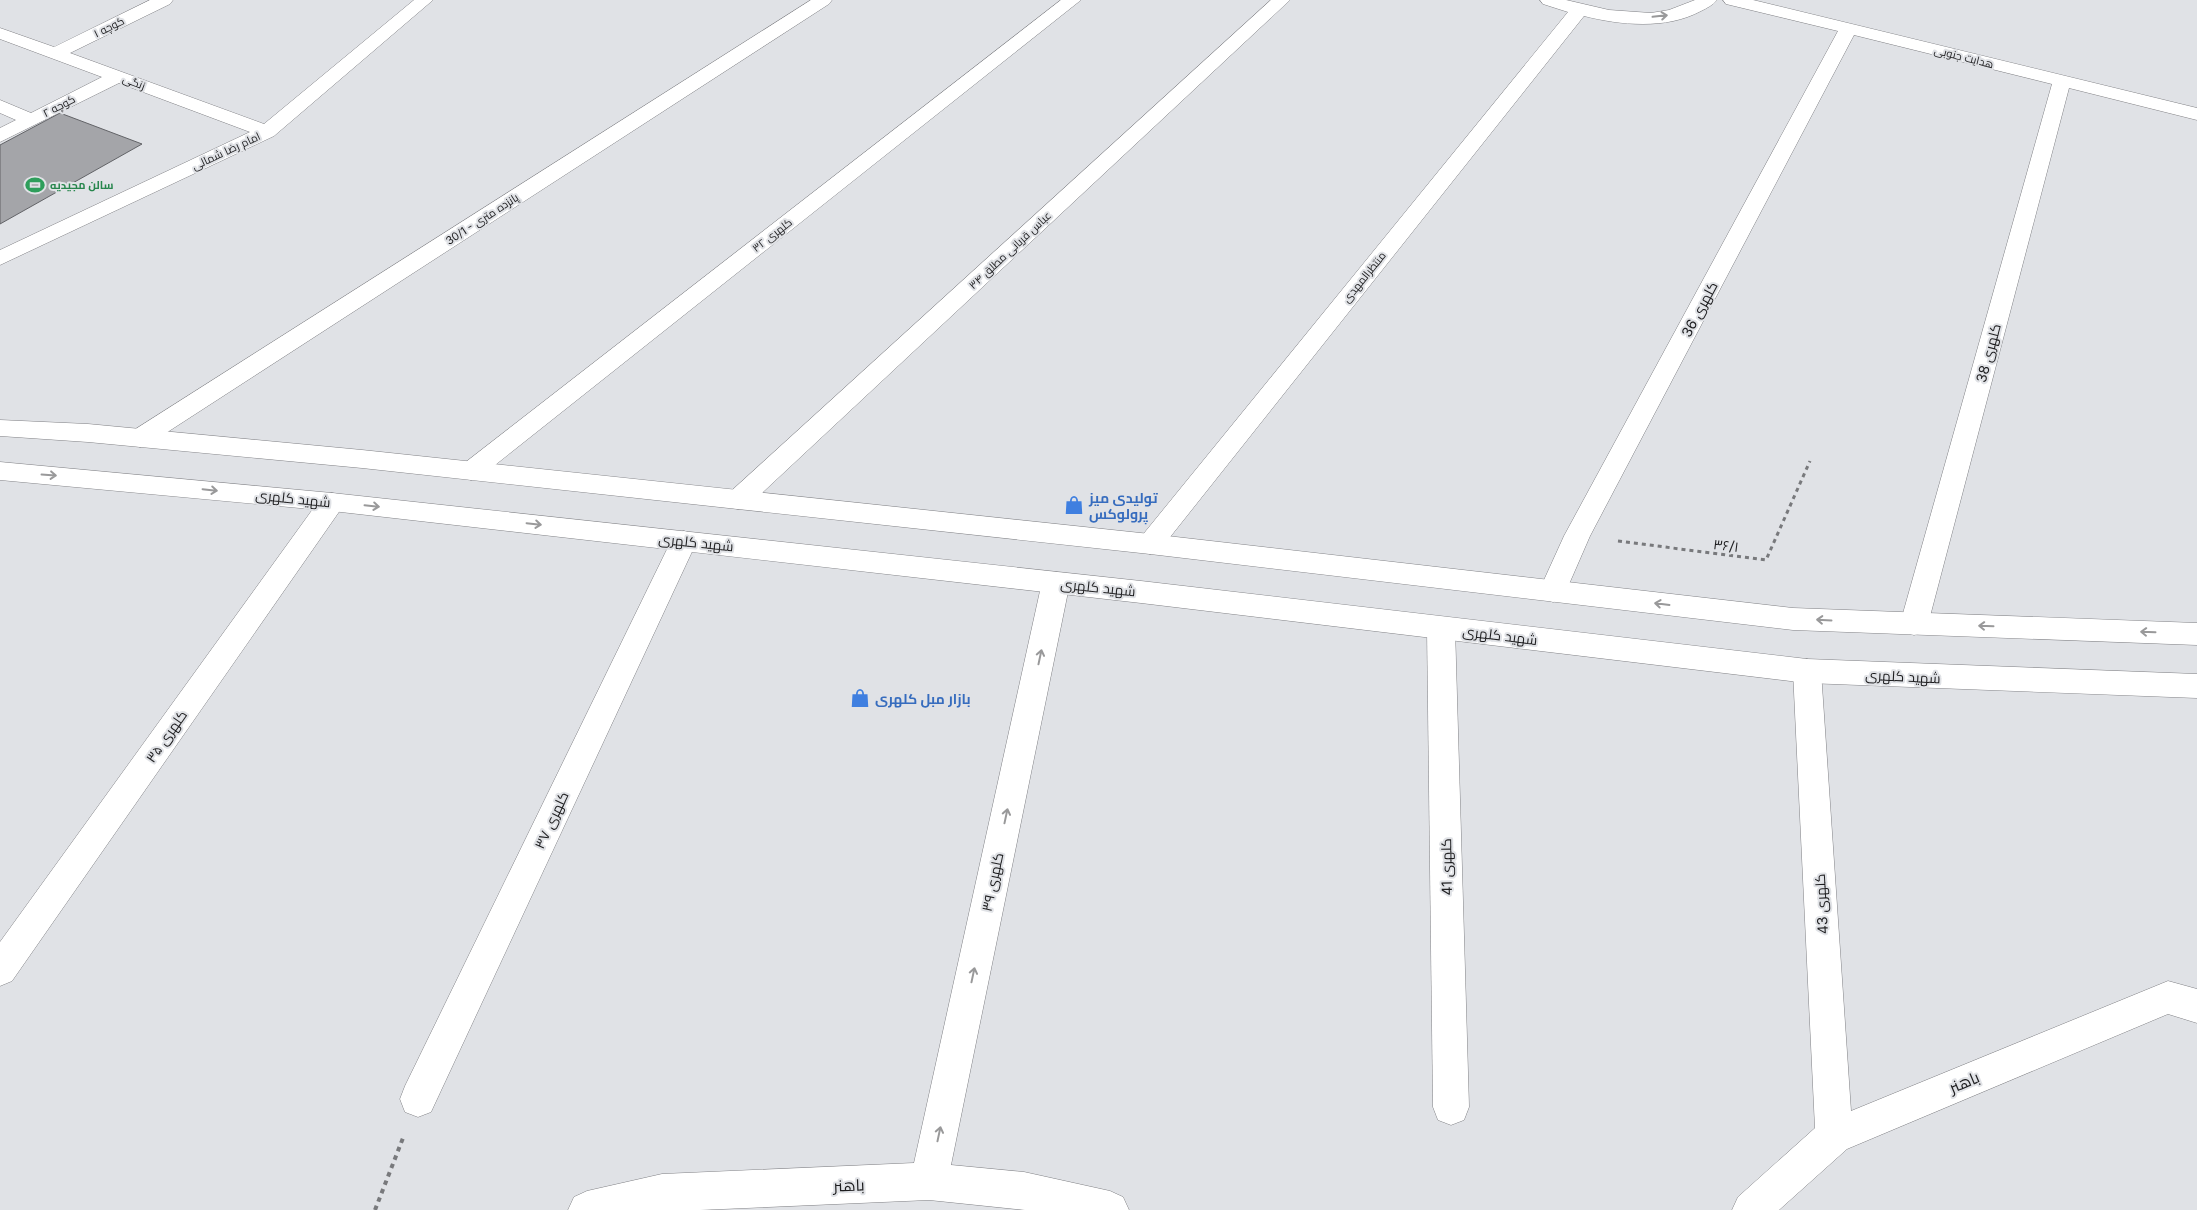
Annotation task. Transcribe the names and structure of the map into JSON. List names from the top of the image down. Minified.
{"streets":{"street":["۱ کوچه","هدایت جنوبی","زنگی","۲ کوچه","امام رضا شمالی","30/1 - پانزده متری","کلهری ۳۲","عباس قربانی مطلق ۳۴","منتظرالمهدی","کلهری 36","کلهری 38","شهید کلهری","کلهری ۳۵","کلهری ۳۷","کلهری 41","کلهری ۳۹","کلهری 43","باهنر"],"path":["۳۶/۱"]},"crossings":[["۱ کوچه","زنگی"],["هدایت جنوبی","کلهری 36"],["هدایت جنوبی","کلهری 38"],["زنگی","۲ کوچه"],["زنگی","امام رضا شمالی"],["کلهری 36","۳۶/۱"],["شهید کلهری","کلهری ۳۵"],["شهید کلهری","کلهری ۳۷"],["شهید کلهری","کلهری 41"],["شهید کلهری","کلهری ۳۹"],["شهید کلهری","کلهری 43"],["کلهری ۳۹","باهنر"],["کلهری 43","باهنر"]],"one_way":["کلهری ۳۹"],"places":{"sports":["سالن مجیدیه"],"shop":["تولیدی میز پرولوکس","بازار مبل کلهری"]}}
